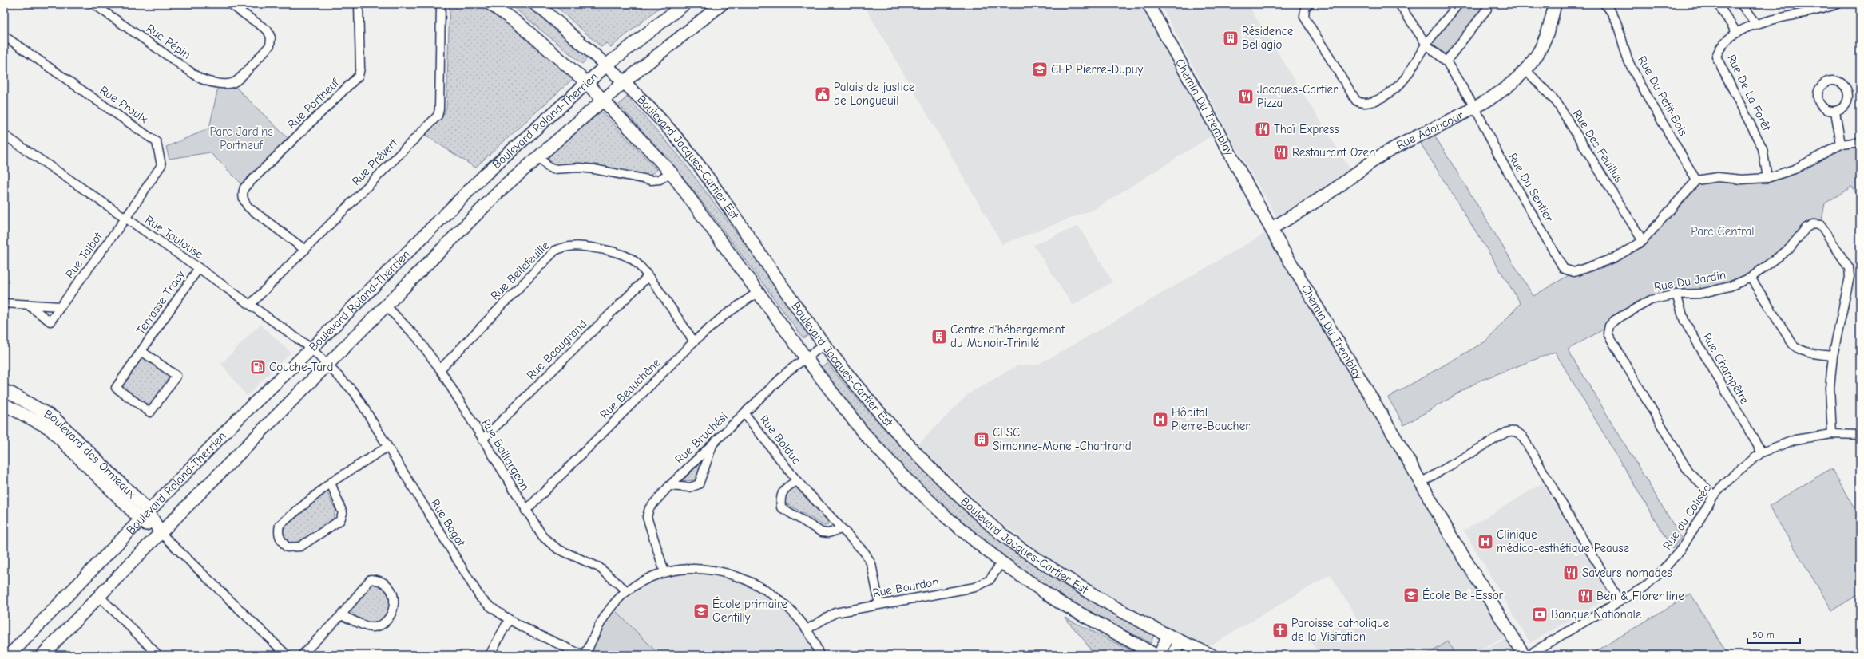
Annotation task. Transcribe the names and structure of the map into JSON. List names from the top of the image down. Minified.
{"streets":{"main road":["Chemin Du Tremblay","Boulevard Roland-Therrien","Rue Adoncour","Boulevard Jacques-Cartier Est","Boulevard des Ormeaux"],"street":["Rue Pépin","Rue De La Forêt","Rue Du Petit-Bois","Rue Portneuf","Rue Proulx","Rue Des Feuillus","Rue Prévert","Rue Du Sentier","Rue Toulouse","Rue Talbot","Rue Bellefeuille","Rue Du Jardin","Terrasse Tracy","Rue Beaugrand","Rue Champêtre","Rue Beauchêne","Rue Bruchési","Rue Bolduc","Rue Baillargeon","Rue du Colisée","Rue Bagot","Rue Bourdon"]},"crossings":[["Rue Portneuf","Rue Prévert"],["Rue Proulx","Rue Toulouse"],["Rue Proulx","Rue Talbot"],["Chemin Du Tremblay","Rue Adoncour"],["Boulevard Roland-Therrien","Boulevard Jacques-Cartier Est"],["Boulevard Roland-Therrien","Rue Toulouse"],["Boulevard Roland-Therrien","Boulevard des Ormeaux"],["Boulevard Roland-Therrien","Rue Baillargeon"],["Boulevard Roland-Therrien","Rue Bagot"],["Rue Adoncour","Rue Des Feuillus"],["Rue Adoncour","Rue Du Sentier"],["Rue Des Feuillus","Rue Du Sentier"],["Boulevard Jacques-Cartier Est","Rue Beauchêne"],["Boulevard Jacques-Cartier Est","Rue Bruchési"],["Boulevard Jacques-Cartier Est","Rue Bourdon"],["Rue Prévert","Rue Toulouse"],["Rue Toulouse","Rue Talbot"],["Rue Toulouse","Terrasse Tracy"],["Rue Toulouse","Rue Bagot"],["Rue Bellefeuille","Rue Beaugrand"],["Rue Bellefeuille","Rue Beauchêne"],["Rue Bellefeuille","Rue Baillargeon"],["Rue Du Jardin","Rue Champêtre"],["Rue Du Jardin","Rue du Colisée"],["Rue Beaugrand","Rue Baillargeon"],["Rue Champêtre","Rue du Colisée"],["Rue Beauchêne","Rue Baillargeon"],["Rue Bruchési","Rue Bolduc"],["Rue Bolduc","Rue Bourdon"]],"parks":["Parc Jardins Portneuf","Parc Central"],"places":{"building":["Résidence Bellagio","Centre d'hébergement du Manoir-Trinité","CLSC Simonne-Monet-Chartrand"],"school or university":["CFP Pierre-Dupuy","École Bel-Essor","École primaire Gentilly"],"public building":["Palais de justice de Longueuil"],"restaurant":["Jacques-Cartier Pizza","Thaï Express","Restaurant Ozen","Saveurs nomades","Ben & Florentine"],"fuel station":["Couche-Tard"],"hospital":["Hôpital Pierre-Boucher","Clinique médico-esthétique Peause"],"bank":["Banque Nationale"],"church":["Paroisse catholique de la Visitation"]},"scale_bar":"50 m"}
